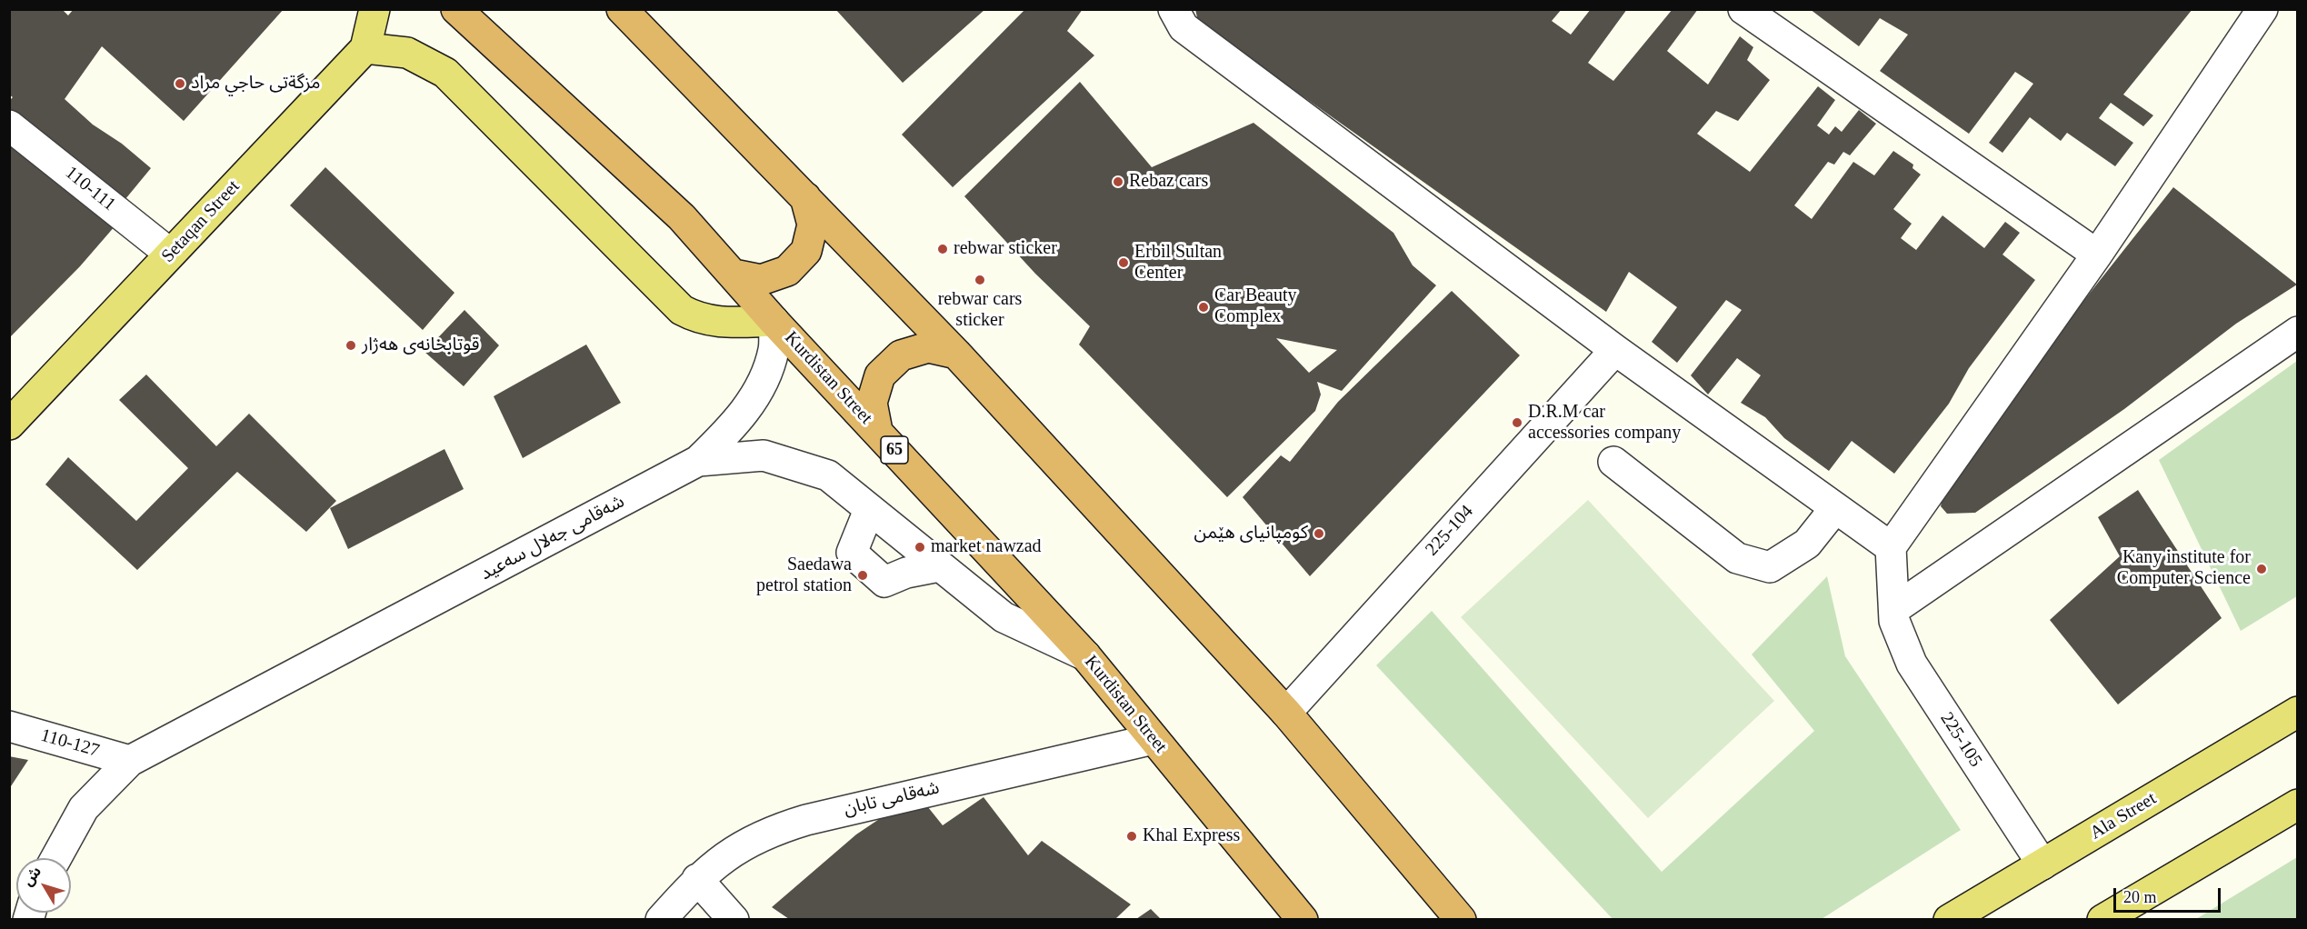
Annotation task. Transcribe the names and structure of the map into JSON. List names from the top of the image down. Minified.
{"streets":{"highway":["Kurdistan Street","65"],"main road":["Setaqan Street","Ala Street"],"street":["110-111","225-104","شەقامی جەلال سەعید","225-105","110-127","شەقامی تابان"]},"crossings":[["110-111","Setaqan Street"],["Kurdistan Street","شەقامی جەلال سەعید"],["Kurdistan Street","شەقامی تابان"],["شەقامی جەلال سەعید","110-127"],["225-105","Ala Street"]],"places":["مزگةتی حاجي مراد","Rebaz cars","rebwar sticker","Erbil Sultan Center","rebwar cars sticker","Car Beauty Complex","قوتابخانەی هەژار","D.R.M car accessories company","کومپانیای هێمن","market nawzad","Kany institute for Computer Science","Saedawa petrol station","Khal Express"],"scale_bar":"20 m","north":"top left"}
